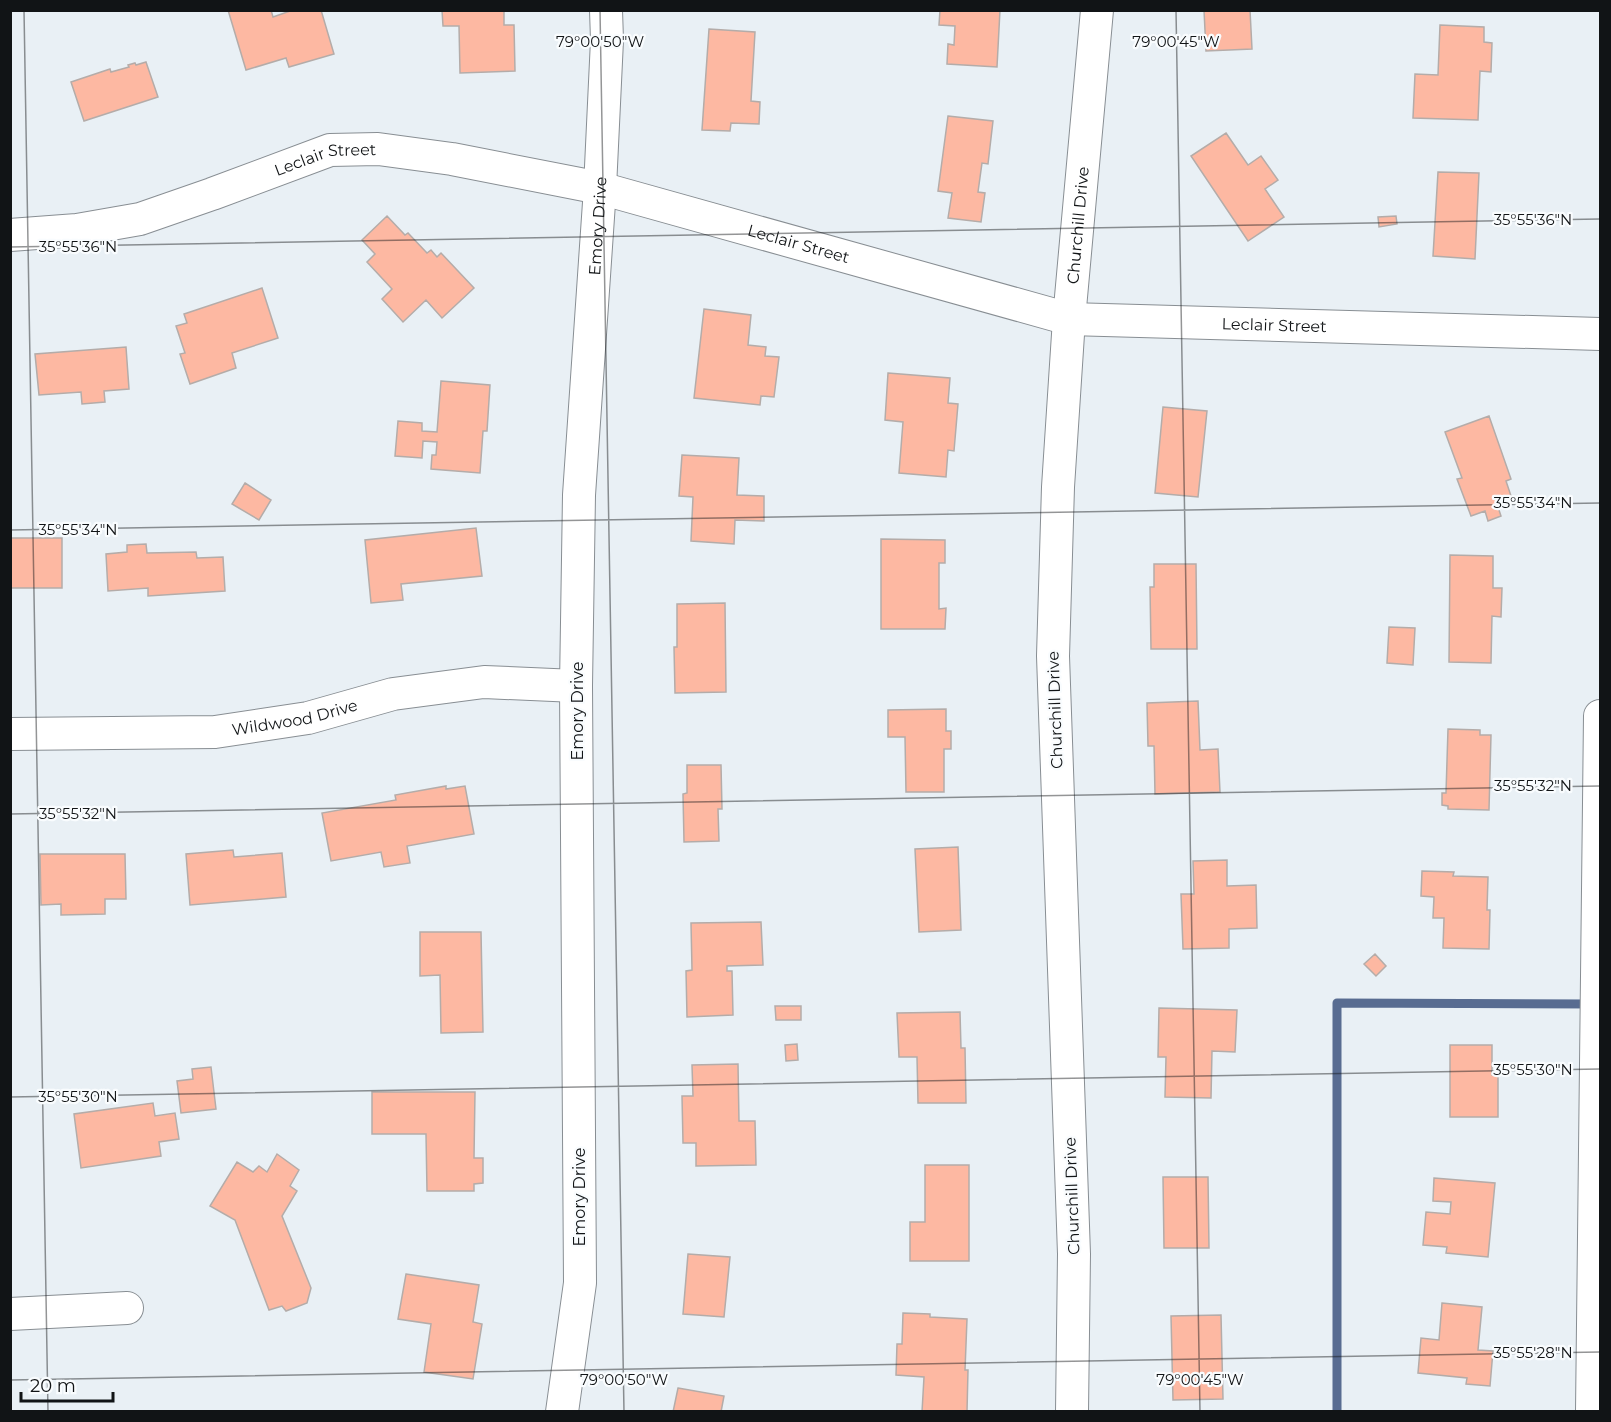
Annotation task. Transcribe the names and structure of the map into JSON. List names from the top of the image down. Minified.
{"streets":{"street":["Leclair Street","Churchill Drive","Emory Drive","Wildwood Drive"]},"crossings":[["Leclair Street","Churchill Drive"],["Leclair Street","Emory Drive"],["Emory Drive","Wildwood Drive"]],"scale_bar":"20 m","coordinates":["79°00'50\"W","79°00'45\"W","35°55'36\"N","35°55'34\"N","35°55'32\"N","35°55'30\"N","35°55'28\"N"]}
